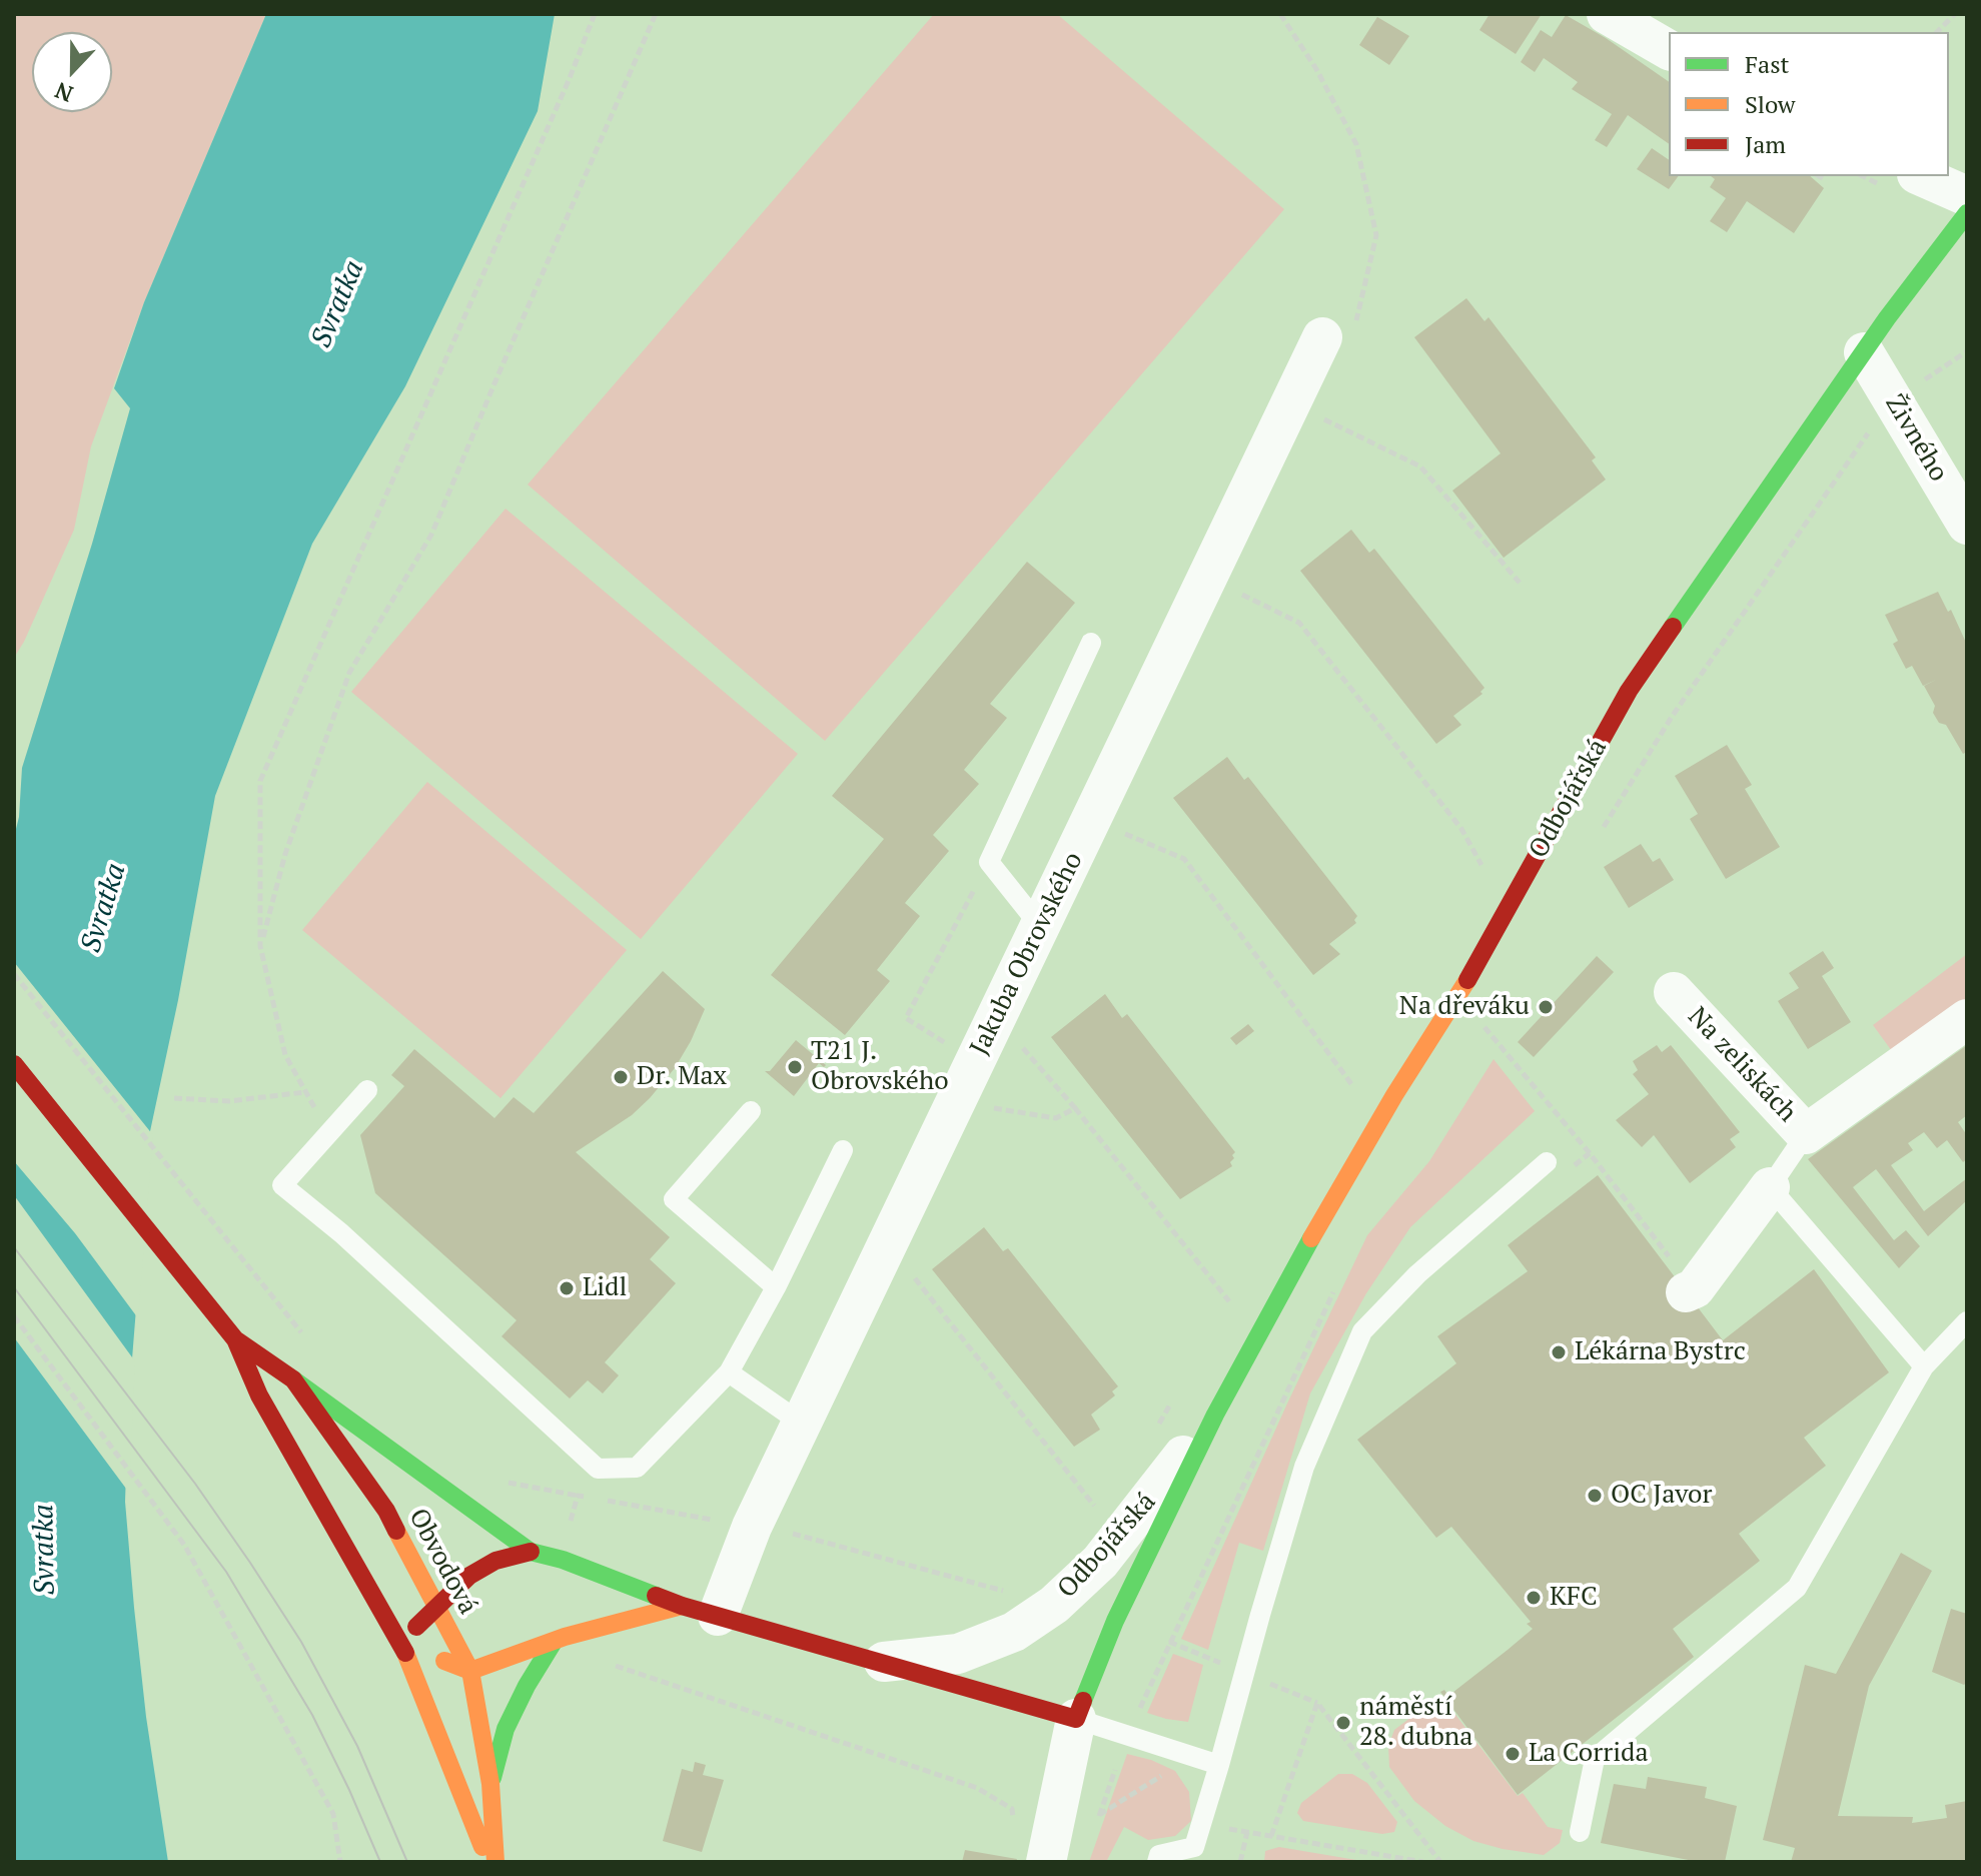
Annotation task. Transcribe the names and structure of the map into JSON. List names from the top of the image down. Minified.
{"streets":{"street":["Živného","Odbojářská","Jakuba Obrovského","Na zeliskách","Obvodová"]},"crossings":[["Živného","Odbojářská"]],"water":["Svratka"],"places":["Na dřeváku","T21 J. Obrovského","Dr. Max","Lidl","Lékárna Bystrc","OC Javor","KFC","náměstí 28. dubna","La Corrida"],"legend":["Fast","Slow","Jam"],"north":"bottom"}
